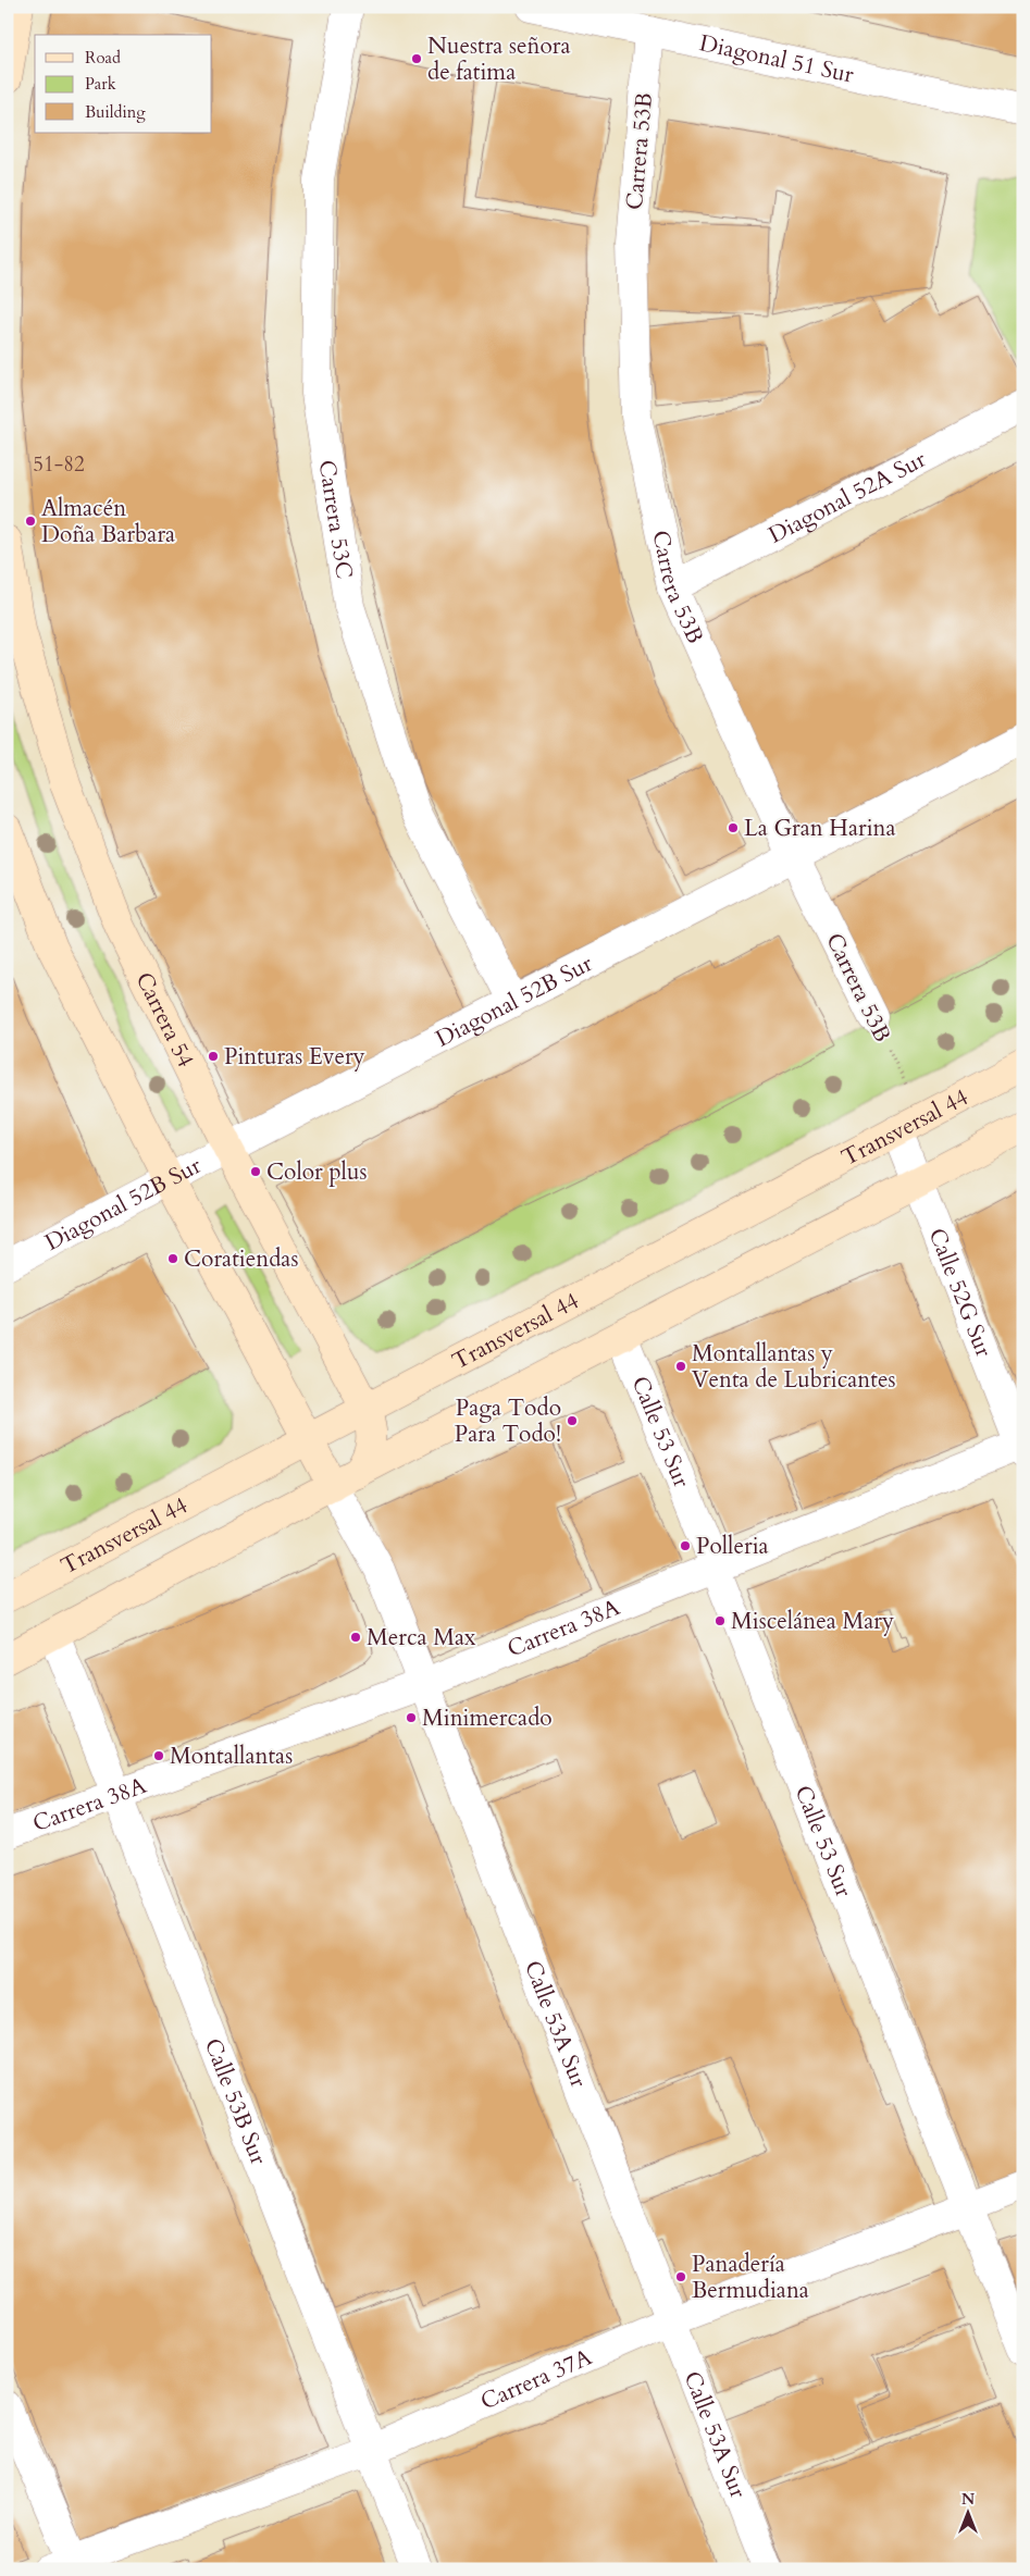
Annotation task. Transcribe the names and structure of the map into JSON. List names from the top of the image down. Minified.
{"streets":{"street":["Diagonal 51 Sur","Carrera 53B","Diagonal 52A Sur","Carrera 53C","Diagonal 52B Sur","Carrera 54","Transversal 44","Calle 52G Sur","Calle 53 Sur","Carrera 38A","Calle 53A Sur","Calle 53B Sur","Carrera 37A"]},"crossings":[["Diagonal 51 Sur","Carrera 53B"],["Carrera 53B","Diagonal 52A Sur"],["Carrera 53B","Diagonal 52B Sur"],["Carrera 53C","Diagonal 52B Sur"],["Diagonal 52B Sur","Carrera 54"],["Carrera 54","Transversal 44"],["Transversal 44","Calle 52G Sur"],["Calle 52G Sur","Carrera 38A"],["Calle 53 Sur","Carrera 38A"],["Calle 53 Sur","Carrera 37A"],["Carrera 38A","Calle 53A Sur"],["Carrera 38A","Calle 53B Sur"],["Calle 53A Sur","Carrera 37A"],["Calle 53B Sur","Carrera 37A"]],"places":["Nuestra señora de fatima","Almacén Doña Barbara","La Gran Harina","Pinturas Every","Color plus","Coratiendas","Montallantas y Venta de Lubricantes","Paga Todo Para Todo!","Polleria","Miscelánea Mary","Merca Max","Minimercado","Montallantas","Panadería Bermudiana"],"house_numbers":["51-82"],"legend":["Road","Park","Building"],"north":"top"}
